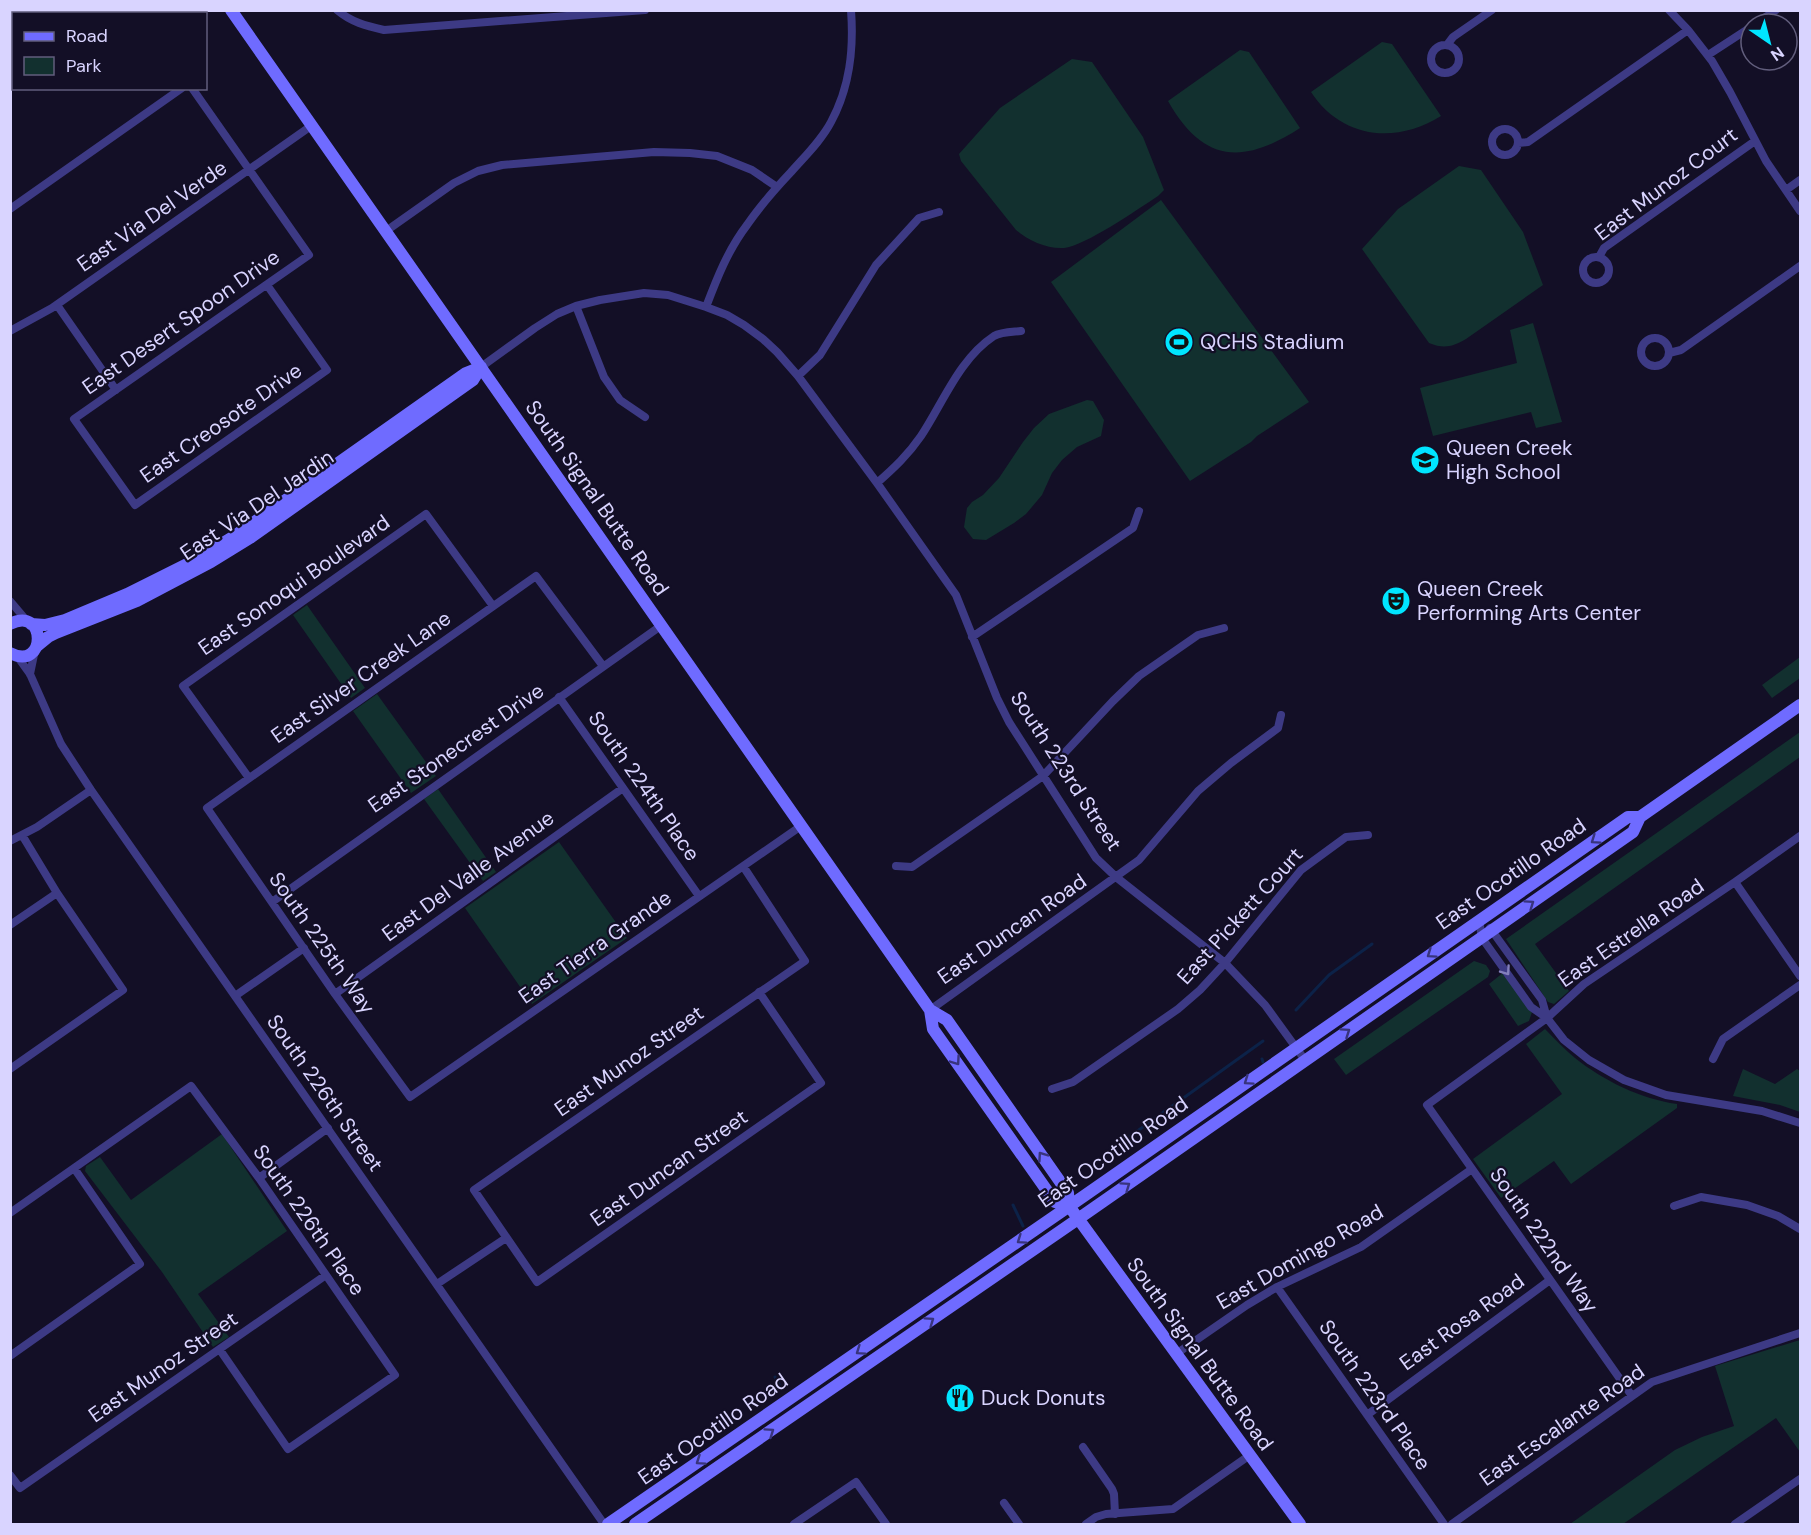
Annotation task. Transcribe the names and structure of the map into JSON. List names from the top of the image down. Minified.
{"streets":{"street":["East Munoz Court","East Via Del Verde","East Desert Spoon Drive","East Creosote Drive","South Signal Butte Road","East Via Del Jardin","East Sonoqui Boulevard","East Silver Creek Lane","East Stonecrest Drive","South 223rd Street","South 224th Place","East Ocotillo Road","East Del Valle Avenue","East Pickett Court","East Duncan Road","East Estrella Road","South 225th Way","East Tierra Grande","East Munoz Street","South 226th Street","East Duncan Street","South 226th Place","South 222nd Way","East Domingo Road","East Rosa Road","South 223rd Place","East Escalante Road"]},"crossings":[["East Via Del Verde","East Desert Spoon Drive"],["East Via Del Verde","South Signal Butte Road"],["East Desert Spoon Drive","East Creosote Drive"],["South Signal Butte Road","East Via Del Jardin"],["South Signal Butte Road","East Stonecrest Drive"],["South Signal Butte Road","East Ocotillo Road"],["South Signal Butte Road","East Duncan Road"],["South Signal Butte Road","East Tierra Grande"],["South Signal Butte Road","East Domingo Road"],["East Via Del Jardin","South 223rd Street"],["East Via Del Jardin","South 226th Street"],["East Sonoqui Boulevard","East Silver Creek Lane"],["East Silver Creek Lane","East Stonecrest Drive"],["East Silver Creek Lane","South 225th Way"],["East Stonecrest Drive","South 224th Place"],["East Stonecrest Drive","South 225th Way"],["South 223rd Street","East Ocotillo Road"],["South 223rd Street","East Pickett Court"],["South 223rd Street","East Duncan Road"],["South 224th Place","East Del Valle Avenue"],["South 224th Place","East Tierra Grande"],["East Del Valle Avenue","South 225th Way"],["East Estrella Road","South 222nd Way"],["South 225th Way","East Tierra Grande"],["East Tierra Grande","East Munoz Street"],["East Munoz Street","East Duncan Street"],["East Munoz Street","South 226th Place"],["South 222nd Way","East Domingo Road"],["South 222nd Way","East Rosa Road"],["South 222nd Way","East Escalante Road"],["East Domingo Road","South 223rd Place"],["East Rosa Road","South 223rd Place"]],"places":{"sports":["QCHS Stadium"],"school or university":["Queen Creek High School"],"theatre":["Queen Creek Performing Arts Center"],"restaurant":["Duck Donuts"]},"legend":["Road","Park"],"north":"bottom right"}
